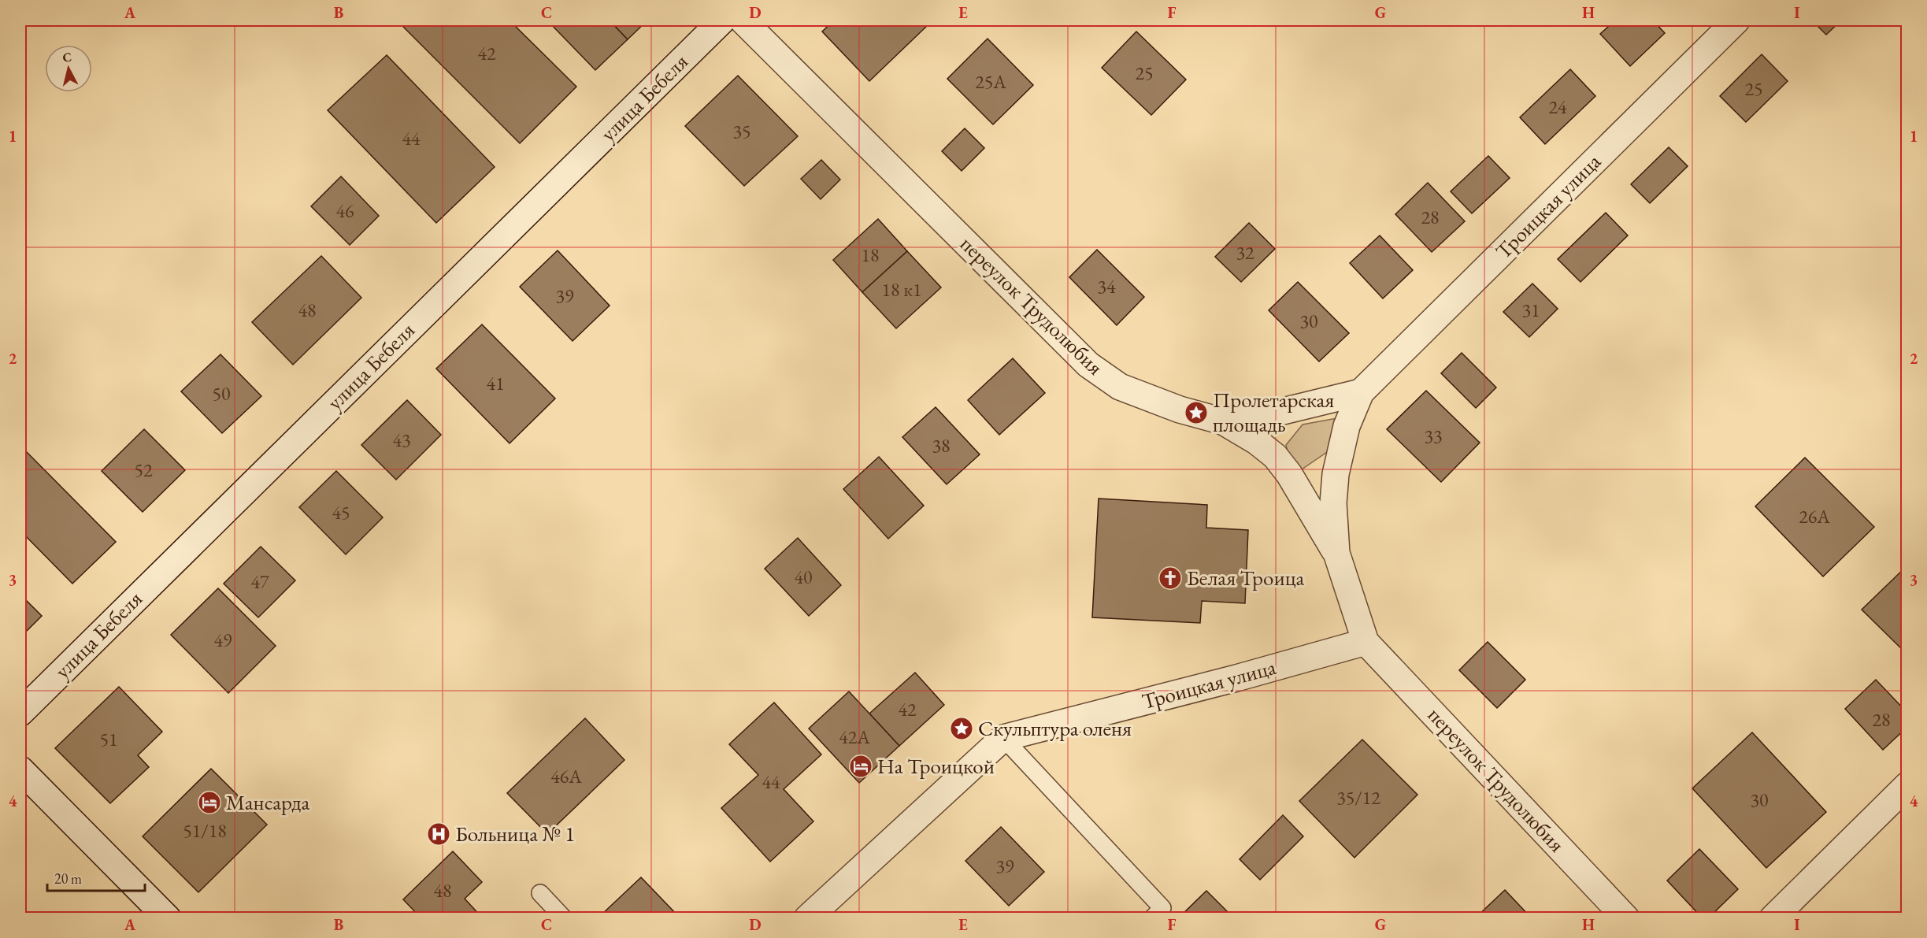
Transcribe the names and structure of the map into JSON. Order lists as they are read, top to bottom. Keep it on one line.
{"streets":{"street":["улица Бебеля","Троицкая улица","переулок Трудолюбия"]},"crossings":[["Троицкая улица","переулок Трудолюбия"]],"places":{"place":["Пролетарская площадь","Скульптура оленя"],"church":["Белая Троица"],"hotel":["На Троицкой","Мансарда"],"hospital":["Больница № 1"]},"house_numbers":["42","25","25А","25","24","35","44","46","28","32","18","34","18 к1","39","48","31","30","41","50","33","43","38","52","45","26А","40","47","49","42","28","42А","51","46А","44","35/12","30","51/18","39","48"],"scale_bar":"20 m","north":"top","grid":{"columns":["A","B","C","D","E","F","G","H","I"],"rows":["1","2","3","4"]}}
